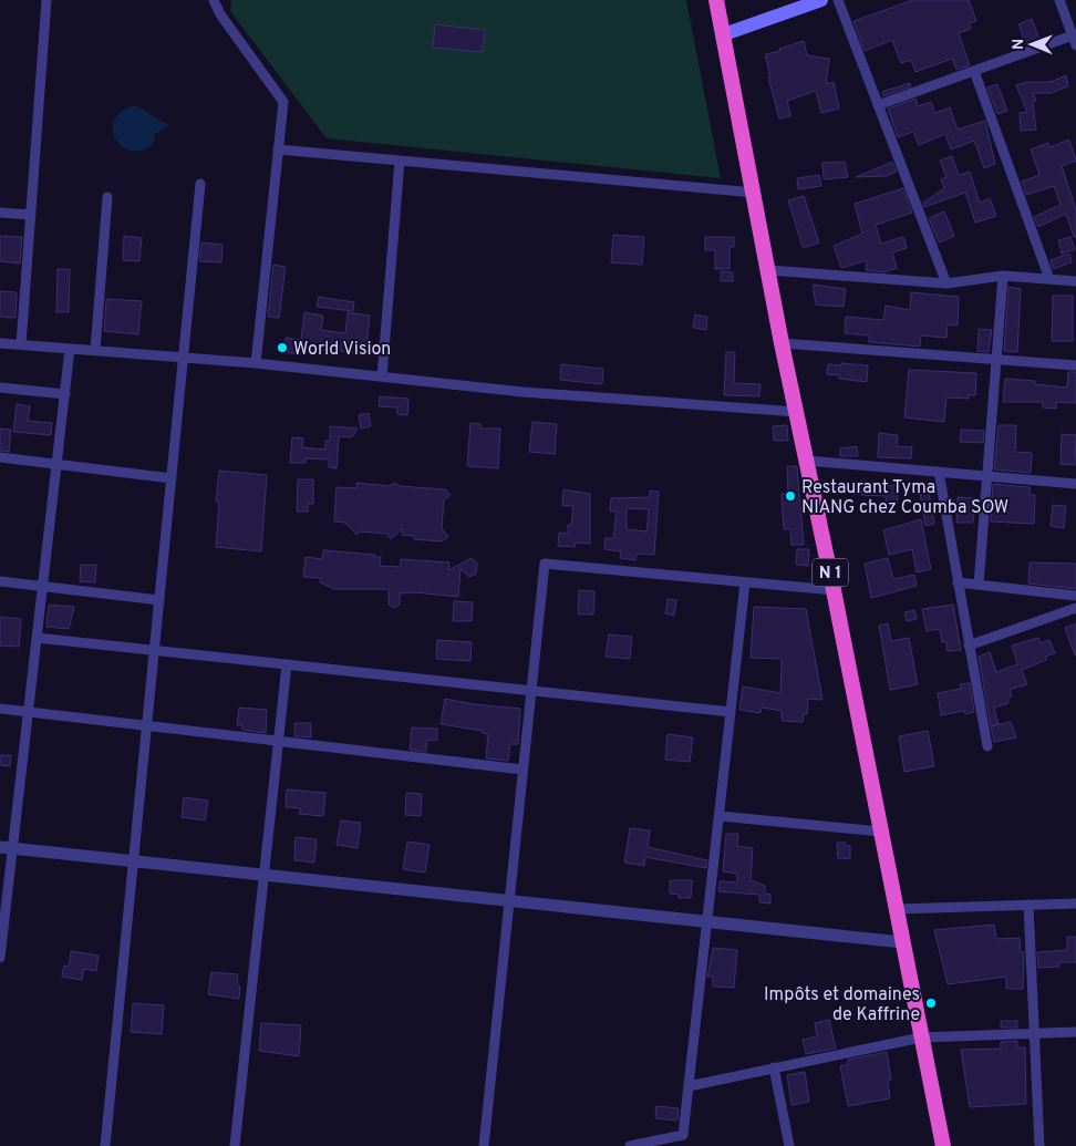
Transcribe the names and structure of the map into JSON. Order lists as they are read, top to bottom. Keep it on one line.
{"streets":{"highway":["N 1"]},"places":["World Vision","Restaurant Tyma NIANG chez Coumba SOW","Impôts et domaines de Kaffrine"],"north":"left"}
